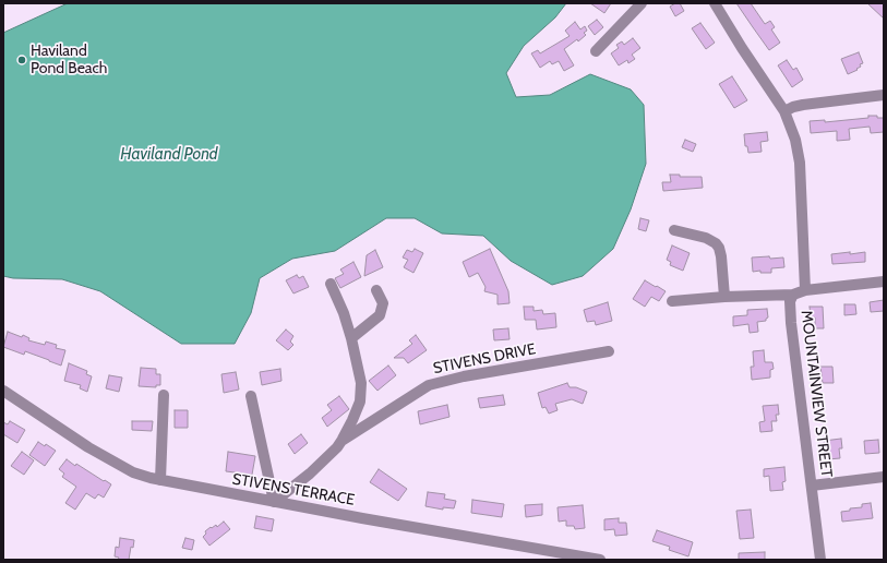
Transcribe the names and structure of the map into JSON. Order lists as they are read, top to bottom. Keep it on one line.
{"streets":{"street":["STIVENS DRIVE","MOUNTAINVIEW STREET","STIVENS TERRACE"]},"crossings":[["STIVENS DRIVE","STIVENS TERRACE"]],"water":["Haviland Pond"],"places":["Haviland Pond Beach"]}
